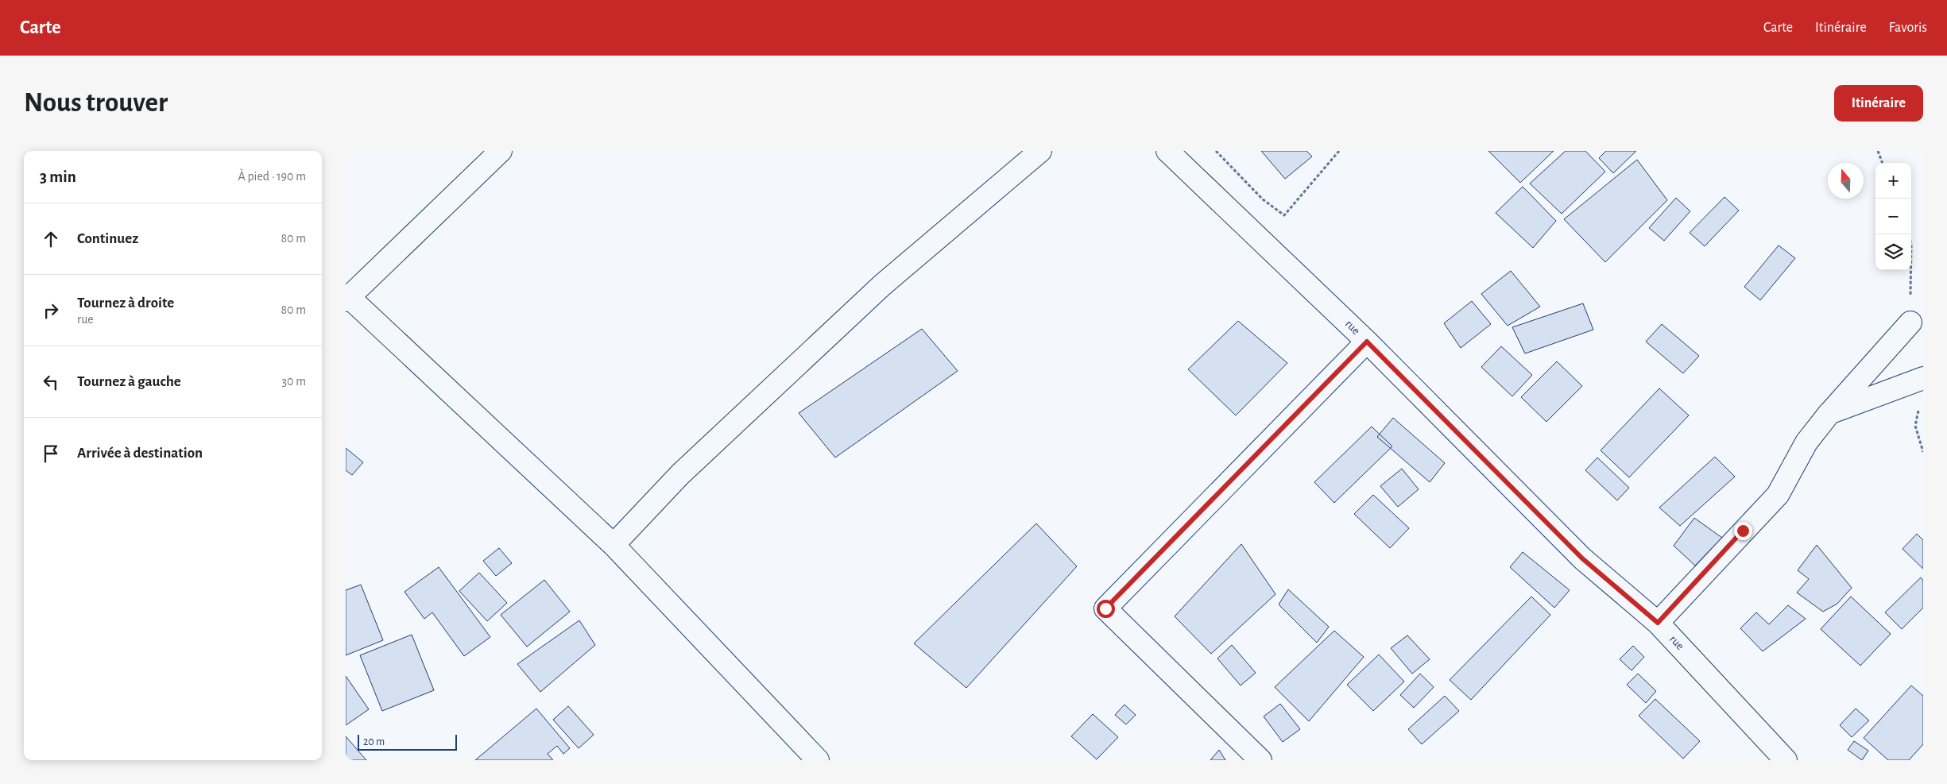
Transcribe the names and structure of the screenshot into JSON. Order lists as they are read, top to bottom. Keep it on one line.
{"streets":{"street":["rue"]},"scale_bar":"20 m","north":"top","page":{"header":"Carte","nav":["Carte","Itinéraire","Favoris"],"buttons":"Itinéraire","title":"Nous trouver","heading":["3 min","À pied · 190 m"],"map_buttons":["+","−"],"list":[["Continuez","80 m"],["Tournez à droite","rue","80 m"],["Tournez à gauche","30 m"],"Arrivée à destination"],"scale":"20 m"}}
